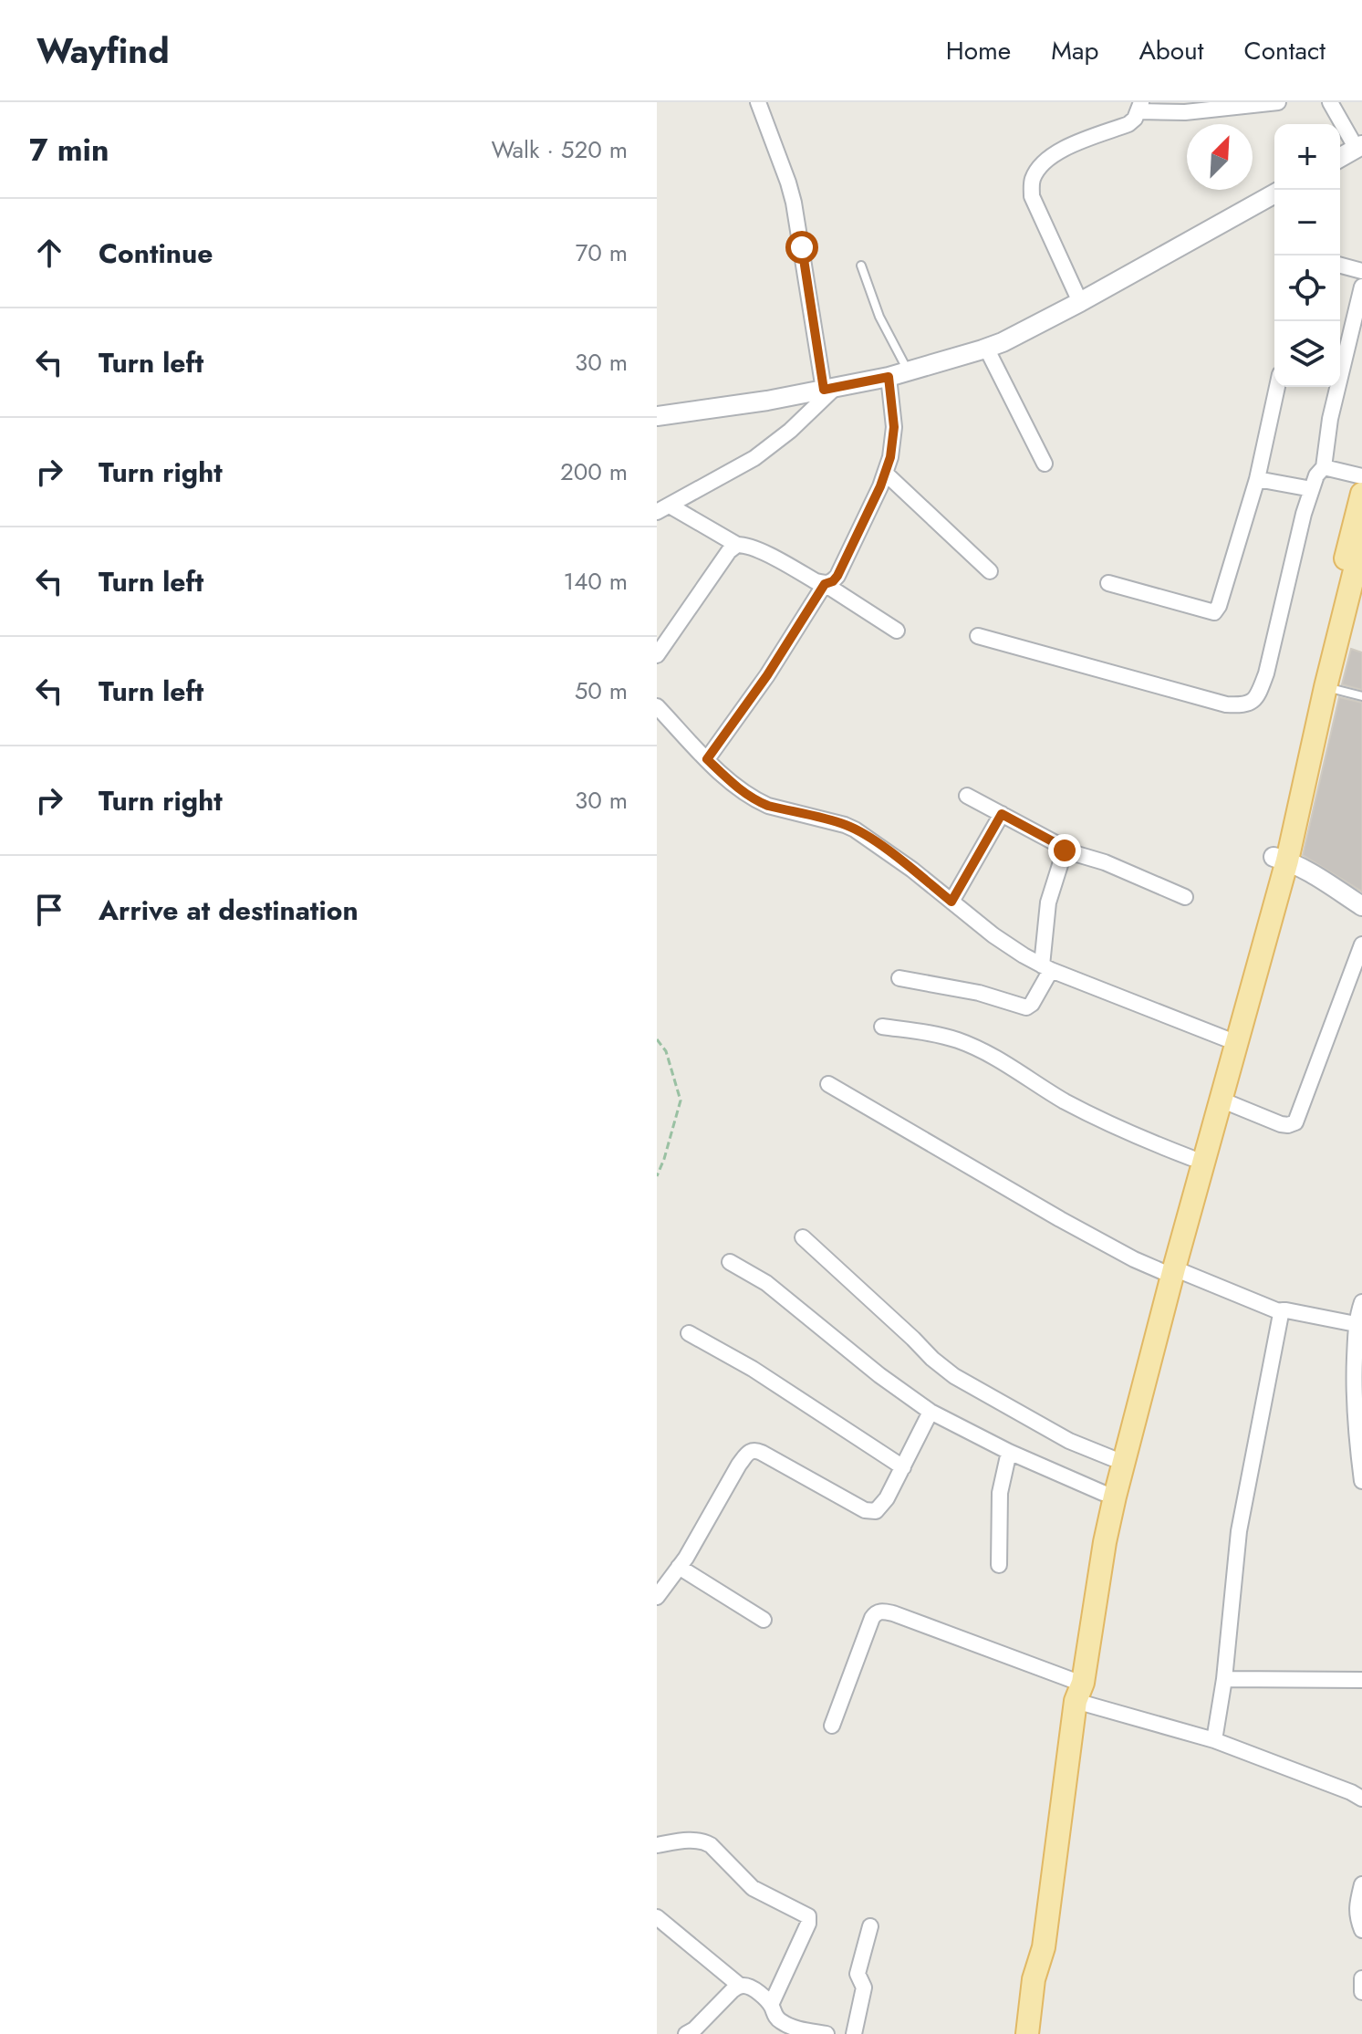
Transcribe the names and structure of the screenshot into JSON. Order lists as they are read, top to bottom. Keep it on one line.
{"north":"top right","page":{"header":"Wayfind","nav":["Home","Map","About","Contact"],"heading":["7 min","Walk · 520 m"],"map_buttons":["+","−"],"list":[["Continue","70 m"],["Turn left","30 m"],["Turn right","200 m"],["Turn left","140 m"],["Turn left","50 m"],["Turn right","30 m"],"Arrive at destination"]}}
